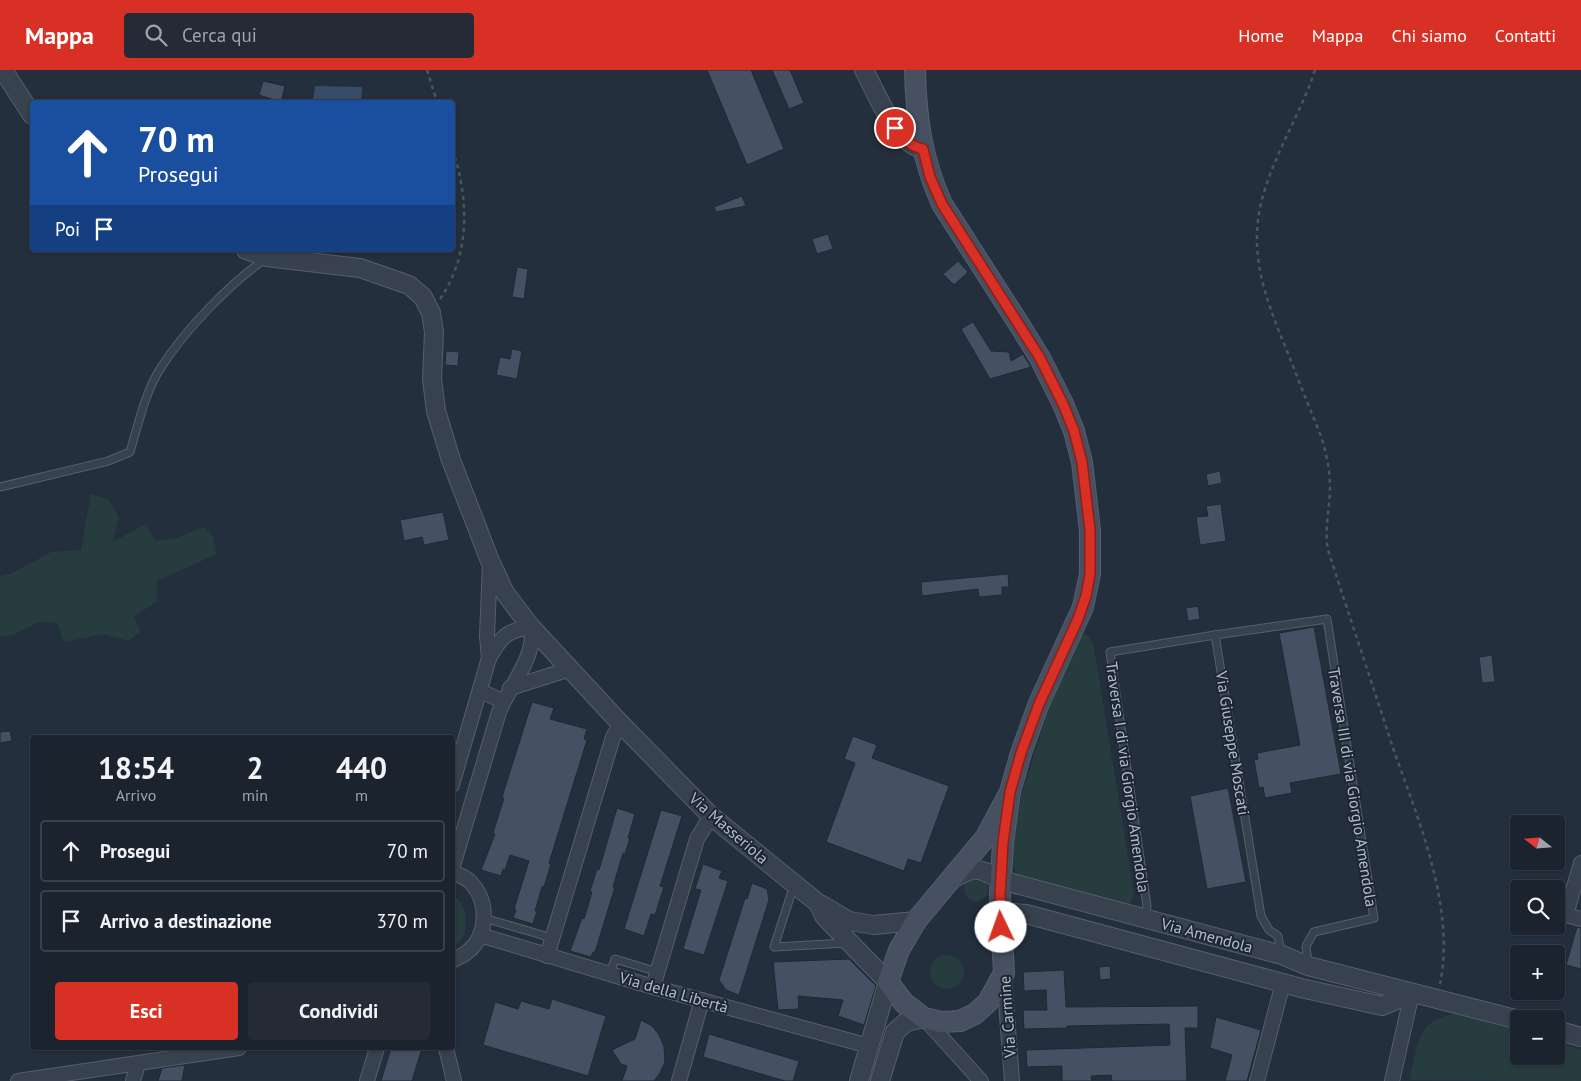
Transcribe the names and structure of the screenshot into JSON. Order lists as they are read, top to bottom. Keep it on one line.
{"streets":{"main road":["Via Masseriola","Via Carmine"],"street":["Via Amendola","Via della Libertà"],"lane":["Via Giuseppe Moscati","Traversa I di via Giorgio Amendola","Traversa III di via Giorgio Amendola"]},"crossings":[["Via Giuseppe Moscati","Traversa I di via Giorgio Amendola"],["Via Giuseppe Moscati","Traversa III di via Giorgio Amendola"],["Via Giuseppe Moscati","Via Amendola"],["Traversa I di via Giorgio Amendola","Traversa III di via Giorgio Amendola"],["Traversa I di via Giorgio Amendola","Via Amendola"],["Traversa III di via Giorgio Amendola","Via Amendola"],["Via Masseriola","Via Amendola"],["Via Masseriola","Via Carmine"],["Via Amendola","Via Carmine"]],"north":"left","page":{"header":"Mappa","search":"Cerca qui","nav":["Home","Mappa","Chi siamo","Contatti"],"turn":["70 m","Prosegui"],"then":"Poi","eta":["18:54","Arrivo","2","min","440","m"],"map_buttons":["+","−"],"list":[{"name":"Prosegui","value":"70 m"},{"name":"Arrivo a destinazione","value":"370 m"}],"buttons":["Esci","Condividi"]}}
